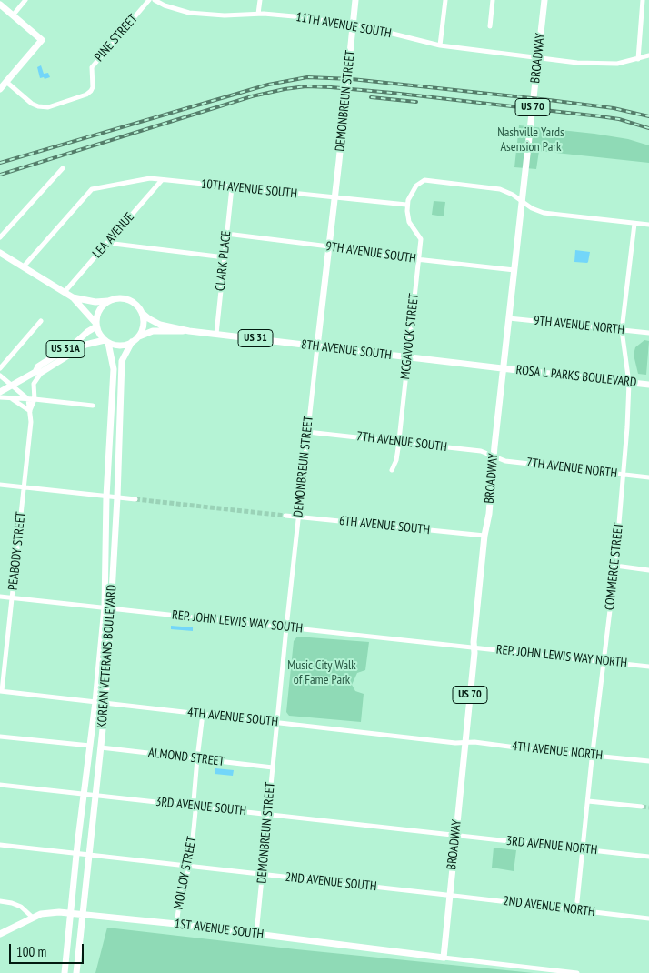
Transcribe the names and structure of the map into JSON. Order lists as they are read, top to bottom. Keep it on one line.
{"streets":{"main road":["BROADWAY","DEMONBREUN STREET","US 70","US 31","US 31A","8TH AVENUE SOUTH","ROSA L PARKS BOULEVARD","KOREAN VETERANS BOULEVARD","1ST AVENUE SOUTH"],"street":["11TH AVENUE SOUTH","PINE STREET","10TH AVENUE SOUTH","LEA AVENUE","9TH AVENUE SOUTH","CLARK PLACE","9TH AVENUE NORTH","MCGAVOCK STREET","7TH AVENUE SOUTH","7TH AVENUE NORTH","6TH AVENUE SOUTH","PEABODY STREET","COMMERCE STREET","REP. JOHN LEWIS WAY SOUTH","REP. JOHN LEWIS WAY NORTH","4TH AVENUE SOUTH","4TH AVENUE NORTH","ALMOND STREET","3RD AVENUE SOUTH","3RD AVENUE NORTH","MOLLOY STREET","2ND AVENUE SOUTH","2ND AVENUE NORTH"]},"crossings":[["BROADWAY","9TH AVENUE SOUTH"],["BROADWAY","9TH AVENUE NORTH"],["BROADWAY","8TH AVENUE SOUTH"],["BROADWAY","ROSA L PARKS BOULEVARD"],["BROADWAY","7TH AVENUE SOUTH"],["BROADWAY","7TH AVENUE NORTH"],["BROADWAY","6TH AVENUE SOUTH"],["BROADWAY","REP. JOHN LEWIS WAY SOUTH"],["BROADWAY","REP. JOHN LEWIS WAY NORTH"],["BROADWAY","4TH AVENUE SOUTH"],["BROADWAY","4TH AVENUE NORTH"],["BROADWAY","3RD AVENUE SOUTH"],["BROADWAY","3RD AVENUE NORTH"],["BROADWAY","2ND AVENUE SOUTH"],["BROADWAY","2ND AVENUE NORTH"],["BROADWAY","1ST AVENUE SOUTH"],["DEMONBREUN STREET","10TH AVENUE SOUTH"],["DEMONBREUN STREET","9TH AVENUE SOUTH"],["DEMONBREUN STREET","8TH AVENUE SOUTH"],["DEMONBREUN STREET","7TH AVENUE SOUTH"],["DEMONBREUN STREET","6TH AVENUE SOUTH"],["DEMONBREUN STREET","REP. JOHN LEWIS WAY SOUTH"],["DEMONBREUN STREET","4TH AVENUE SOUTH"],["DEMONBREUN STREET","ALMOND STREET"],["DEMONBREUN STREET","3RD AVENUE SOUTH"],["DEMONBREUN STREET","2ND AVENUE SOUTH"],["DEMONBREUN STREET","1ST AVENUE SOUTH"],["10TH AVENUE SOUTH","LEA AVENUE"],["10TH AVENUE SOUTH","CLARK PLACE"],["10TH AVENUE SOUTH","MCGAVOCK STREET"],["10TH AVENUE SOUTH","US 31"],["LEA AVENUE","US 31"],["9TH AVENUE SOUTH","CLARK PLACE"],["9TH AVENUE SOUTH","MCGAVOCK STREET"],["CLARK PLACE","8TH AVENUE SOUTH"],["9TH AVENUE NORTH","COMMERCE STREET"],["MCGAVOCK STREET","8TH AVENUE SOUTH"],["MCGAVOCK STREET","7TH AVENUE SOUTH"],["US 31","US 31A"],["US 31","8TH AVENUE SOUTH"],["US 31","KOREAN VETERANS BOULEVARD"],["US 31A","8TH AVENUE SOUTH"],["US 31A","PEABODY STREET"],["US 31A","KOREAN VETERANS BOULEVARD"],["8TH AVENUE SOUTH","ROSA L PARKS BOULEVARD"],["8TH AVENUE SOUTH","KOREAN VETERANS BOULEVARD"],["ROSA L PARKS BOULEVARD","COMMERCE STREET"],["7TH AVENUE SOUTH","7TH AVENUE NORTH"],["7TH AVENUE NORTH","COMMERCE STREET"],["PEABODY STREET","REP. JOHN LEWIS WAY SOUTH"],["PEABODY STREET","4TH AVENUE SOUTH"],["COMMERCE STREET","REP. JOHN LEWIS WAY NORTH"],["COMMERCE STREET","4TH AVENUE NORTH"],["COMMERCE STREET","3RD AVENUE NORTH"],["COMMERCE STREET","2ND AVENUE NORTH"],["REP. JOHN LEWIS WAY SOUTH","KOREAN VETERANS BOULEVARD"],["REP. JOHN LEWIS WAY SOUTH","REP. JOHN LEWIS WAY NORTH"],["KOREAN VETERANS BOULEVARD","4TH AVENUE SOUTH"],["KOREAN VETERANS BOULEVARD","ALMOND STREET"],["KOREAN VETERANS BOULEVARD","3RD AVENUE SOUTH"],["KOREAN VETERANS BOULEVARD","2ND AVENUE SOUTH"],["KOREAN VETERANS BOULEVARD","1ST AVENUE SOUTH"],["4TH AVENUE SOUTH","4TH AVENUE NORTH"],["4TH AVENUE SOUTH","MOLLOY STREET"],["ALMOND STREET","MOLLOY STREET"],["3RD AVENUE SOUTH","3RD AVENUE NORTH"],["3RD AVENUE SOUTH","MOLLOY STREET"],["MOLLOY STREET","2ND AVENUE SOUTH"],["MOLLOY STREET","1ST AVENUE SOUTH"],["2ND AVENUE SOUTH","2ND AVENUE NORTH"]],"parks":["Nashville Yards Asension Park","Music City Walk of Fame Park"],"scale_bar":"100 m"}
